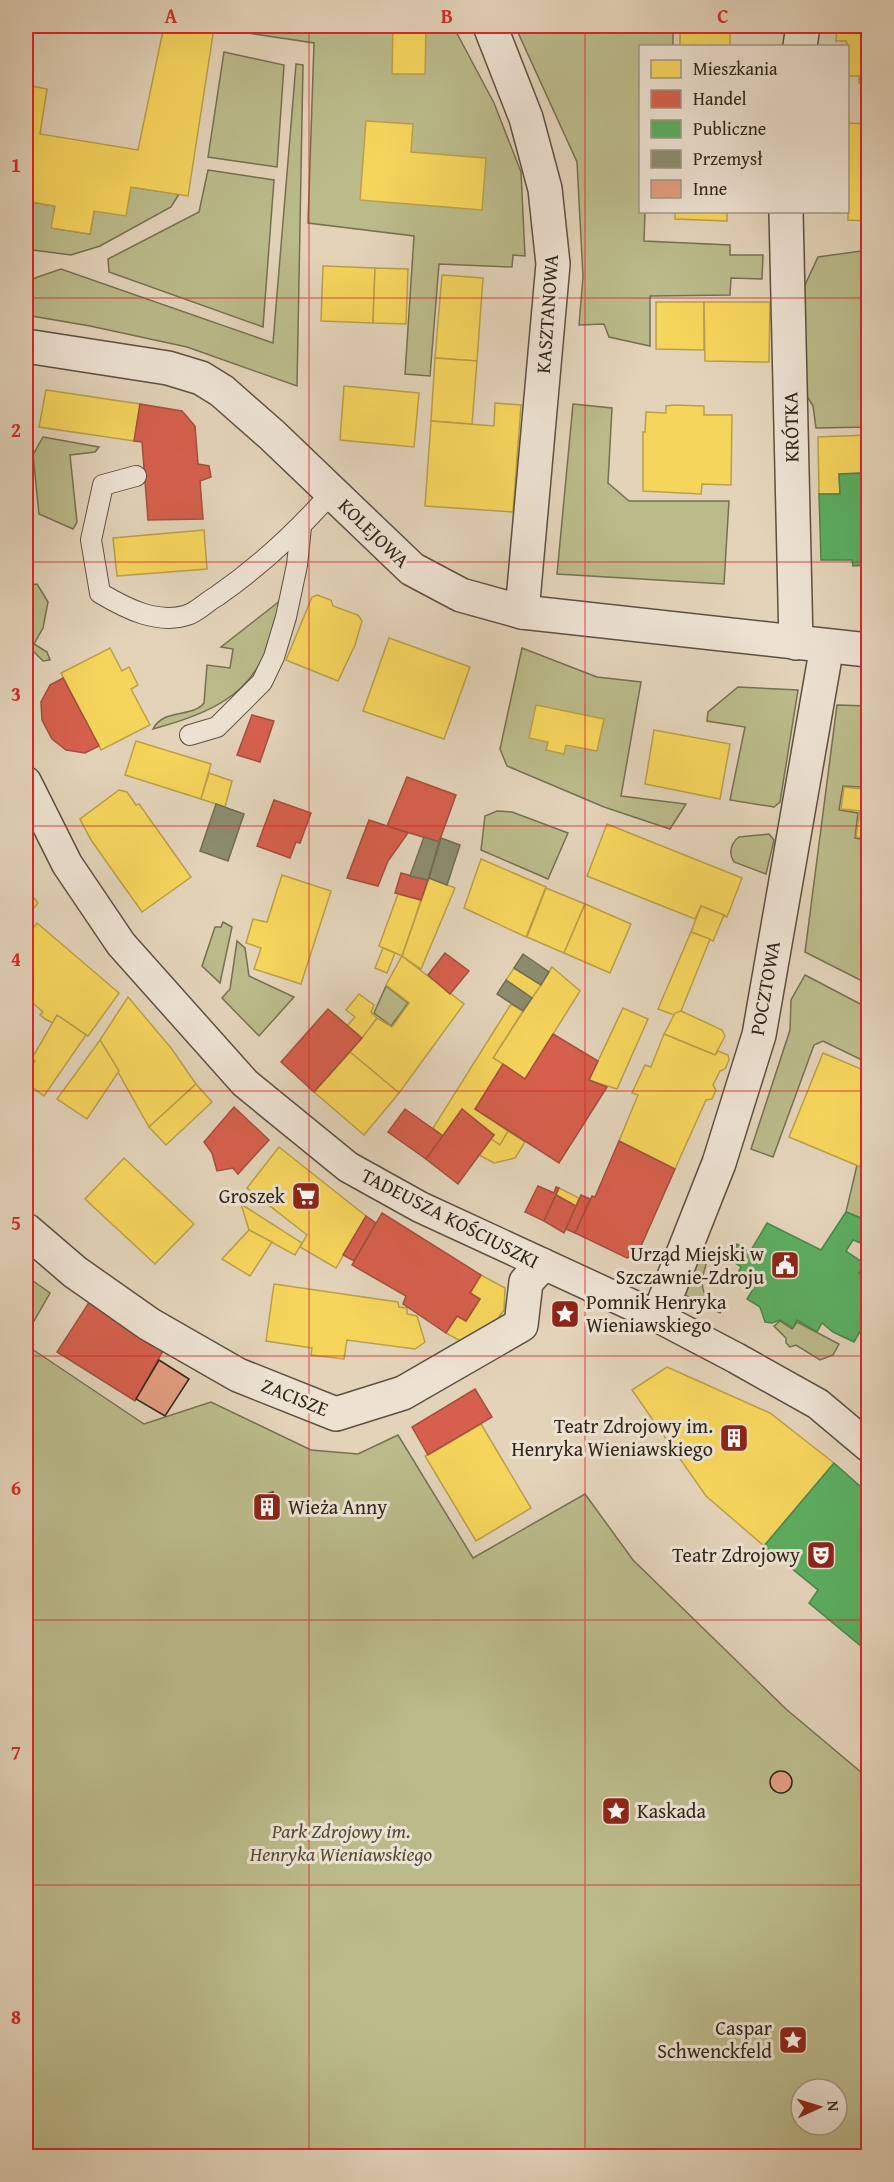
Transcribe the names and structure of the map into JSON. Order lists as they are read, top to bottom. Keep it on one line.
{"streets":{"street":["KASZTANOWA","KRÓTKA","KOLEJOWA","POCZTOWA","TADEUSZA KOŚCIUSZKI","ZACISZE"]},"crossings":[["KASZTANOWA","KOLEJOWA"],["KRÓTKA","KOLEJOWA"],["KRÓTKA","POCZTOWA"],["KOLEJOWA","POCZTOWA"],["POCZTOWA","TADEUSZA KOŚCIUSZKI"],["TADEUSZA KOŚCIUSZKI","ZACISZE"]],"parks":["Park Zdrojowy im. Henryka Wieniawskiego"],"places":{"supermarket":["Groszek"],"public building":["Urząd Miejski w Szczawnie-Zdroju"],"place":["Pomnik Henryka Wieniawskiego","Kaskada","Caspar Schwenckfeld"],"building":["Teatr Zdrojowy im. Henryka Wieniawskiego","Wieża Anny"],"theatre":["Teatr Zdrojowy"]},"legend":["Mieszkania","Handel","Publiczne","Przemysł","Inne"],"north":"right","grid":{"columns":["A","B","C"],"rows":["1","2","3","4","5","6","7","8"]}}
